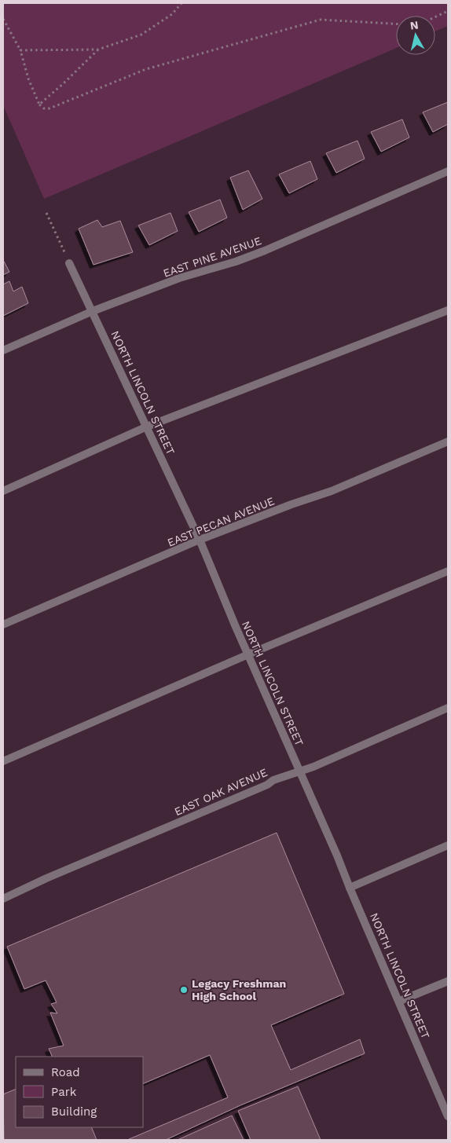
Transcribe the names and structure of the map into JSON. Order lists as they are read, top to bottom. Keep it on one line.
{"streets":{"street":["EAST PINE AVENUE","NORTH LINCOLN STREET","EAST PECAN AVENUE","EAST OAK AVENUE"]},"crossings":[["EAST PINE AVENUE","NORTH LINCOLN STREET"],["NORTH LINCOLN STREET","EAST PECAN AVENUE"],["NORTH LINCOLN STREET","EAST OAK AVENUE"]],"places":["Legacy Freshman High School"],"legend":["Road","Park","Building"],"north":"top"}
